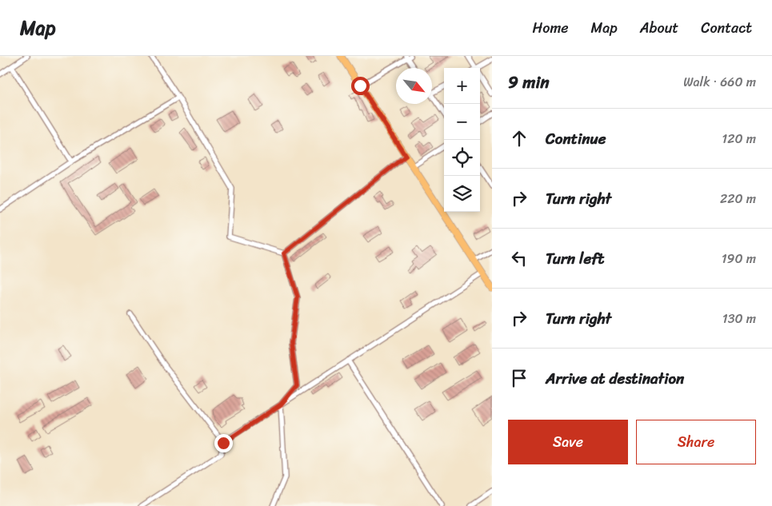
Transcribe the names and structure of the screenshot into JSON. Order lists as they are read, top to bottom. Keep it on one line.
{"north":"bottom right","page":{"header":"Map","nav":["Home","Map","About","Contact"],"heading":["9 min","Walk · 660 m"],"map_buttons":["+","−"],"list":[["Continue","120 m"],["Turn right","220 m"],["Turn left","190 m"],["Turn right","130 m"],"Arrive at destination"],"buttons":["Save","Share"]}}
